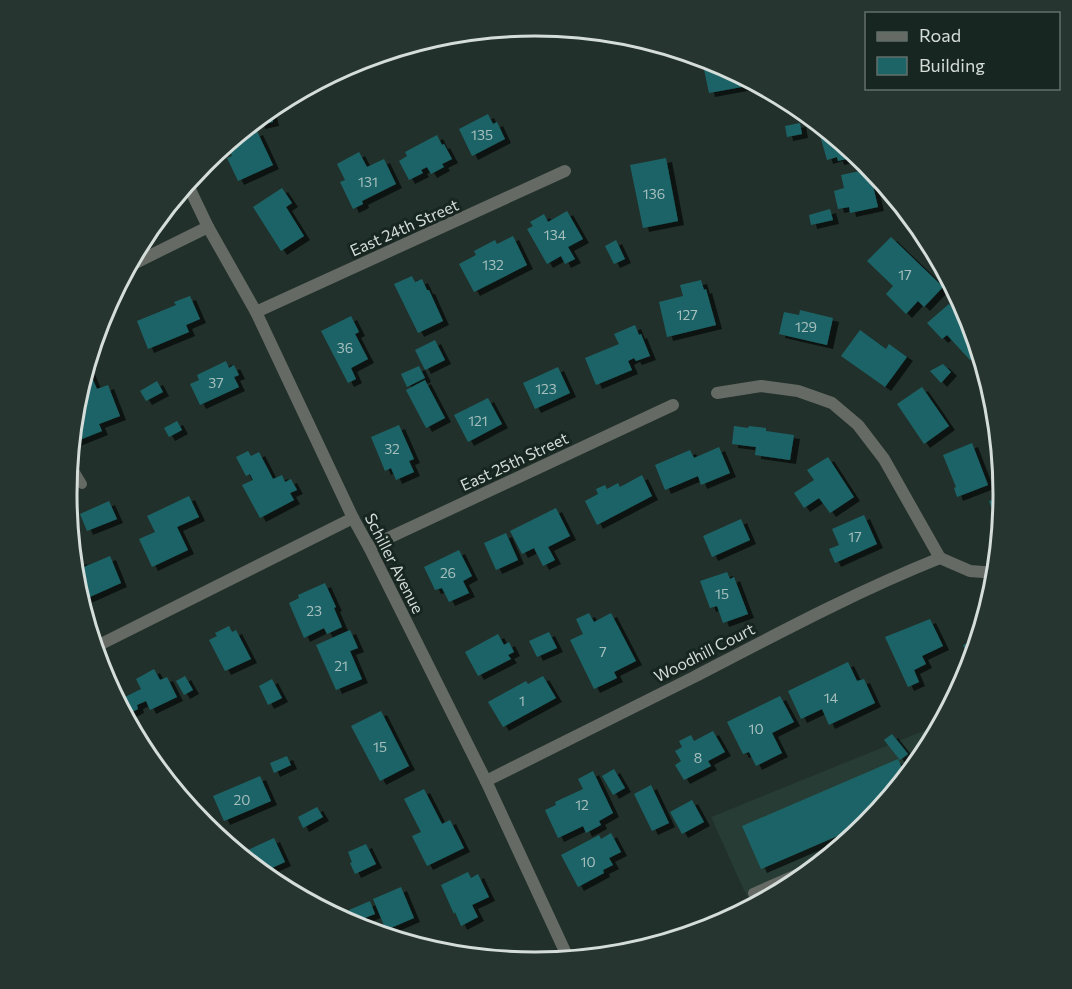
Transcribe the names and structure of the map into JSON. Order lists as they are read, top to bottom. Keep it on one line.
{"streets":{"street":["East 24th Street","East 25th Street","Schiller Avenue","Woodhill Court"]},"crossings":[["East 24th Street","Schiller Avenue"],["East 25th Street","Schiller Avenue"],["Schiller Avenue","Woodhill Court"]],"house_numbers":["135","131","136","134","132","17","127","129","36","37","123","121","32","17","26","15","23","7","21","14","1","10","15","8","20","12","10"],"legend":["Road","Building"]}
